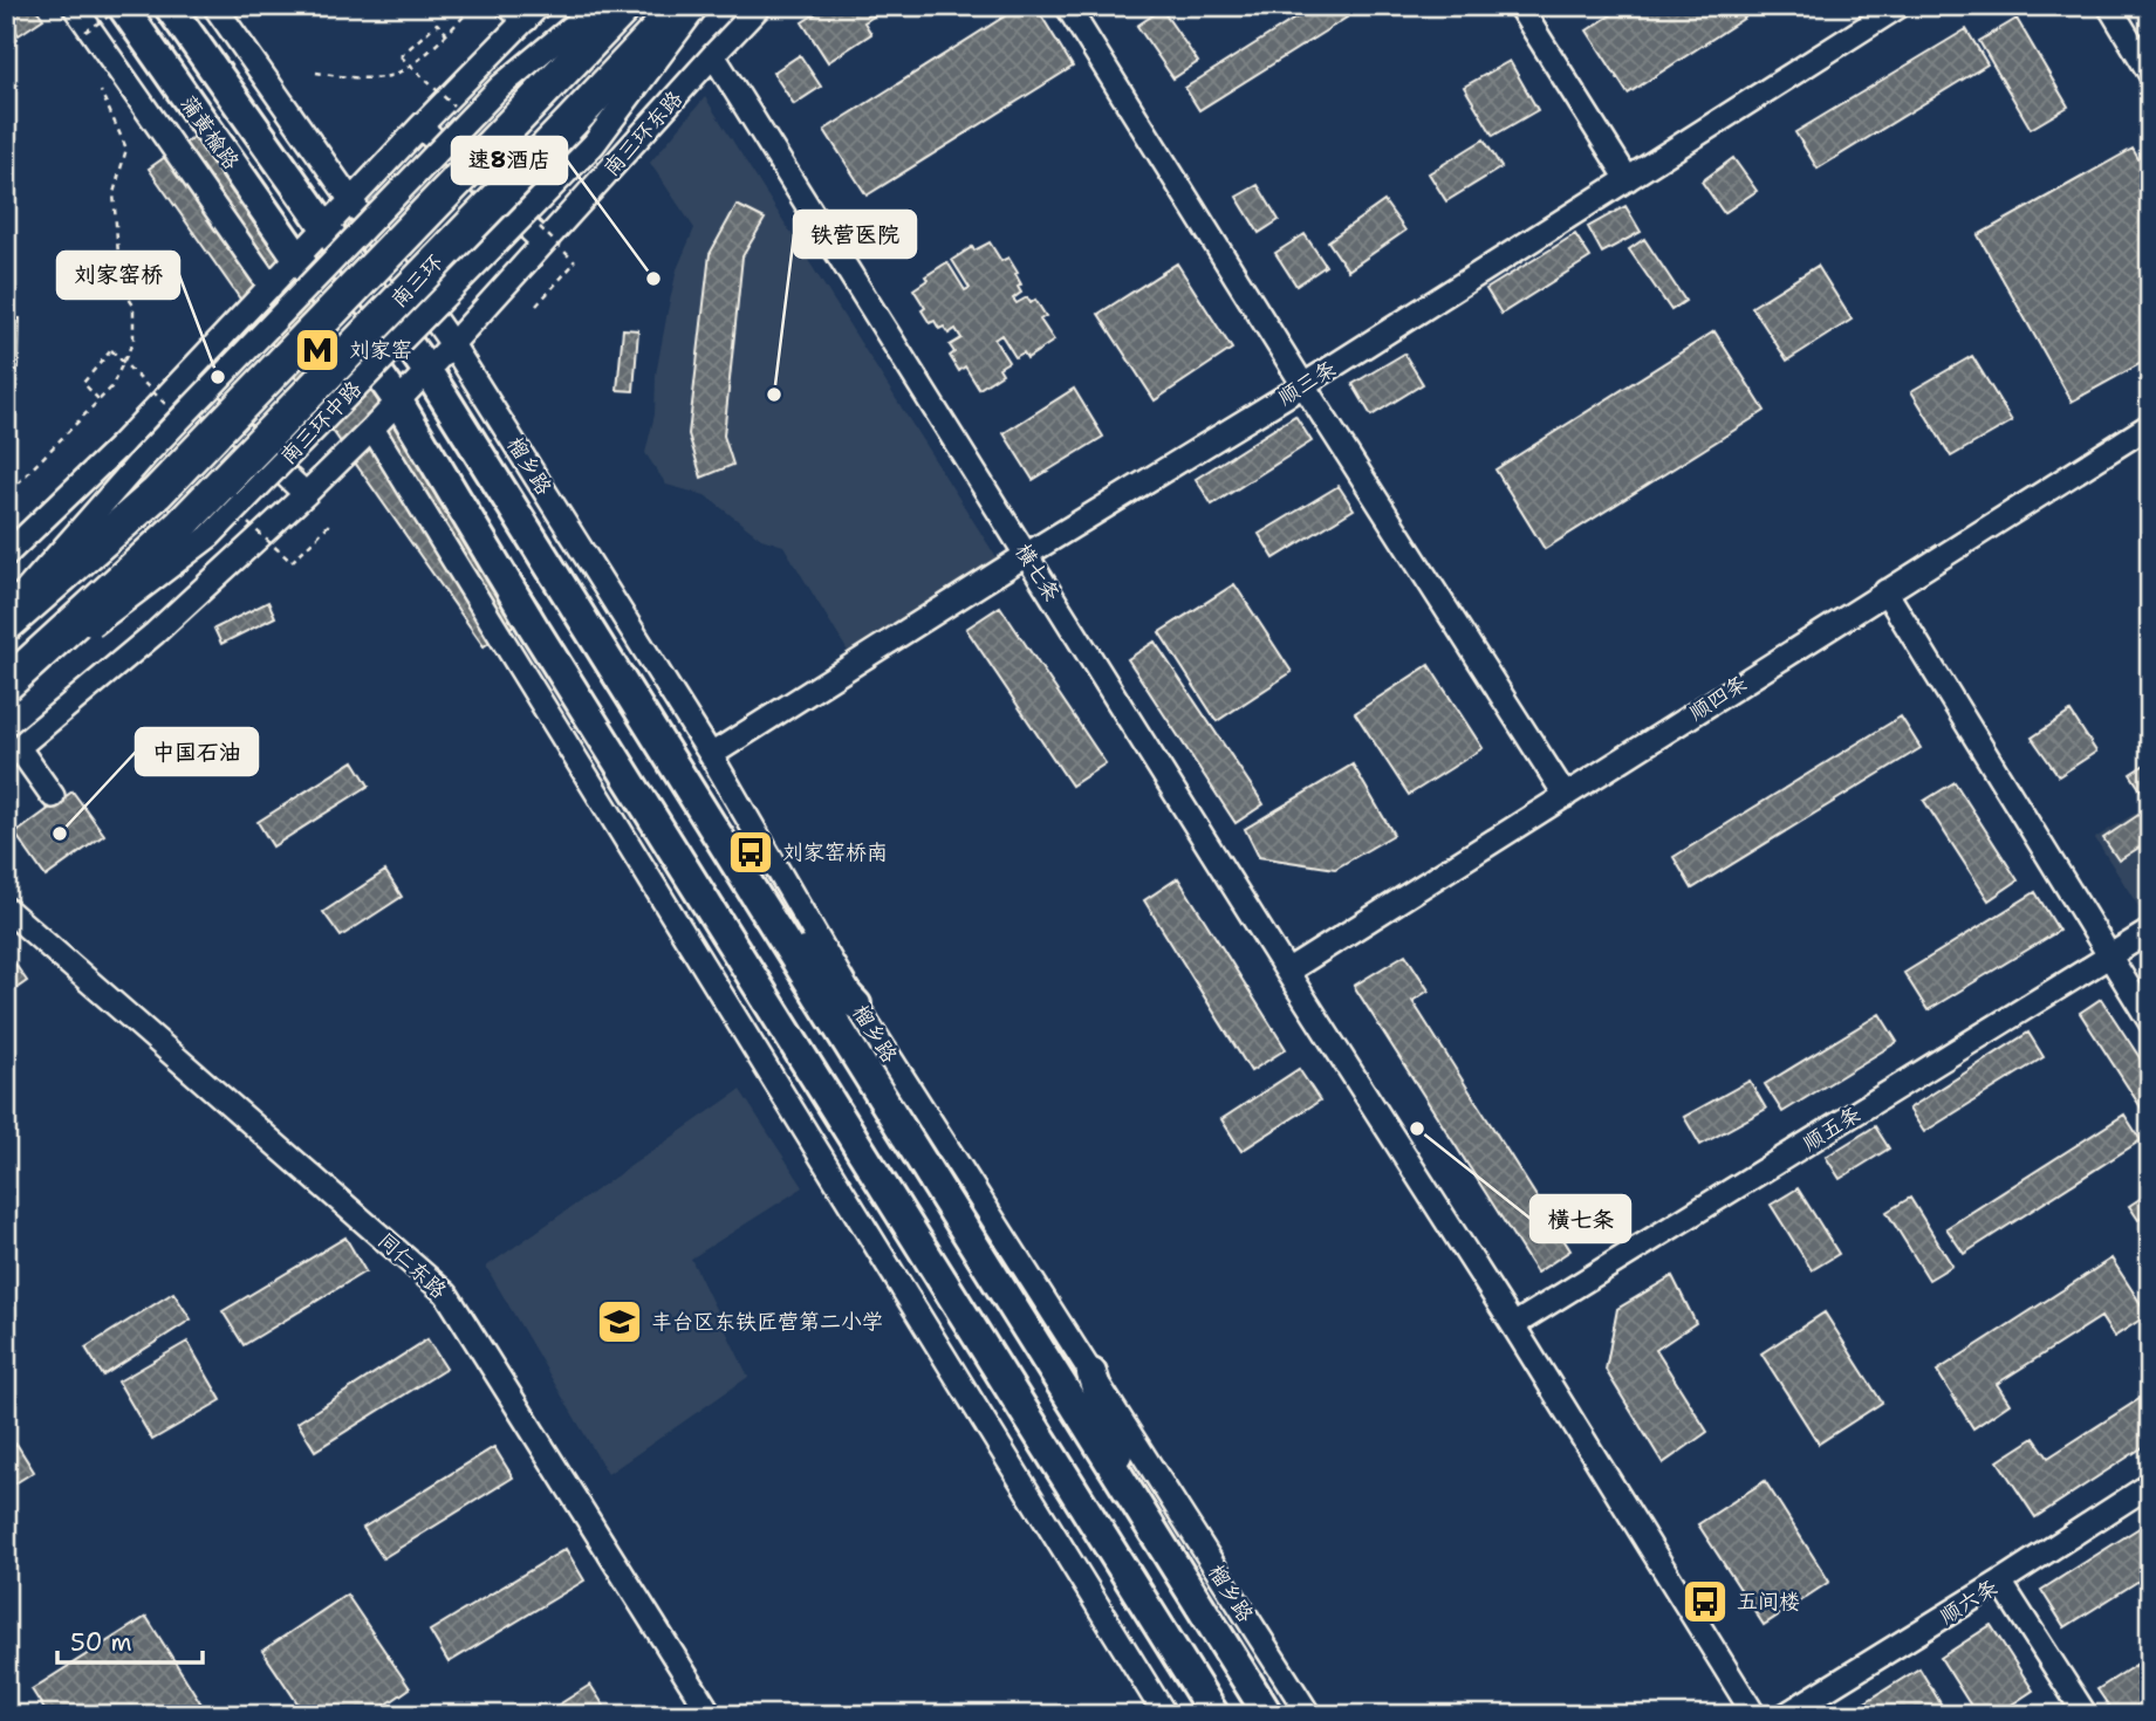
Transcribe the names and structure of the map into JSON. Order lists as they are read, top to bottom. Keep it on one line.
{"streets":{"highway":["南三环"],"main road":["蒲黄榆路","榴乡路"],"street":["南三环东路","顺三条","南三环中路","横七条","顺四条","顺五条","同仁东路","顺六条"]},"crossings":[["蒲黄榆路","南三环东路"],["蒲黄榆路","南三环中路"],["蒲黄榆路","榴乡路"],["南三环东路","南三环中路"],["南三环东路","榴乡路"],["南三环东路","横七条"],["南三环","南三环中路"],["顺三条","榴乡路"],["顺三条","横七条"],["南三环中路","榴乡路"],["横七条","顺四条"],["横七条","顺五条"]],"places":{"other":["速8酒店","刘家窑桥","铁营医院","中国石油","横七条"],"metro station":["刘家窑"],"bus stop":["刘家窑桥南","五间楼"],"school or university":["丰台区东铁匠营第二小学"]},"scale_bar":"50 m"}
